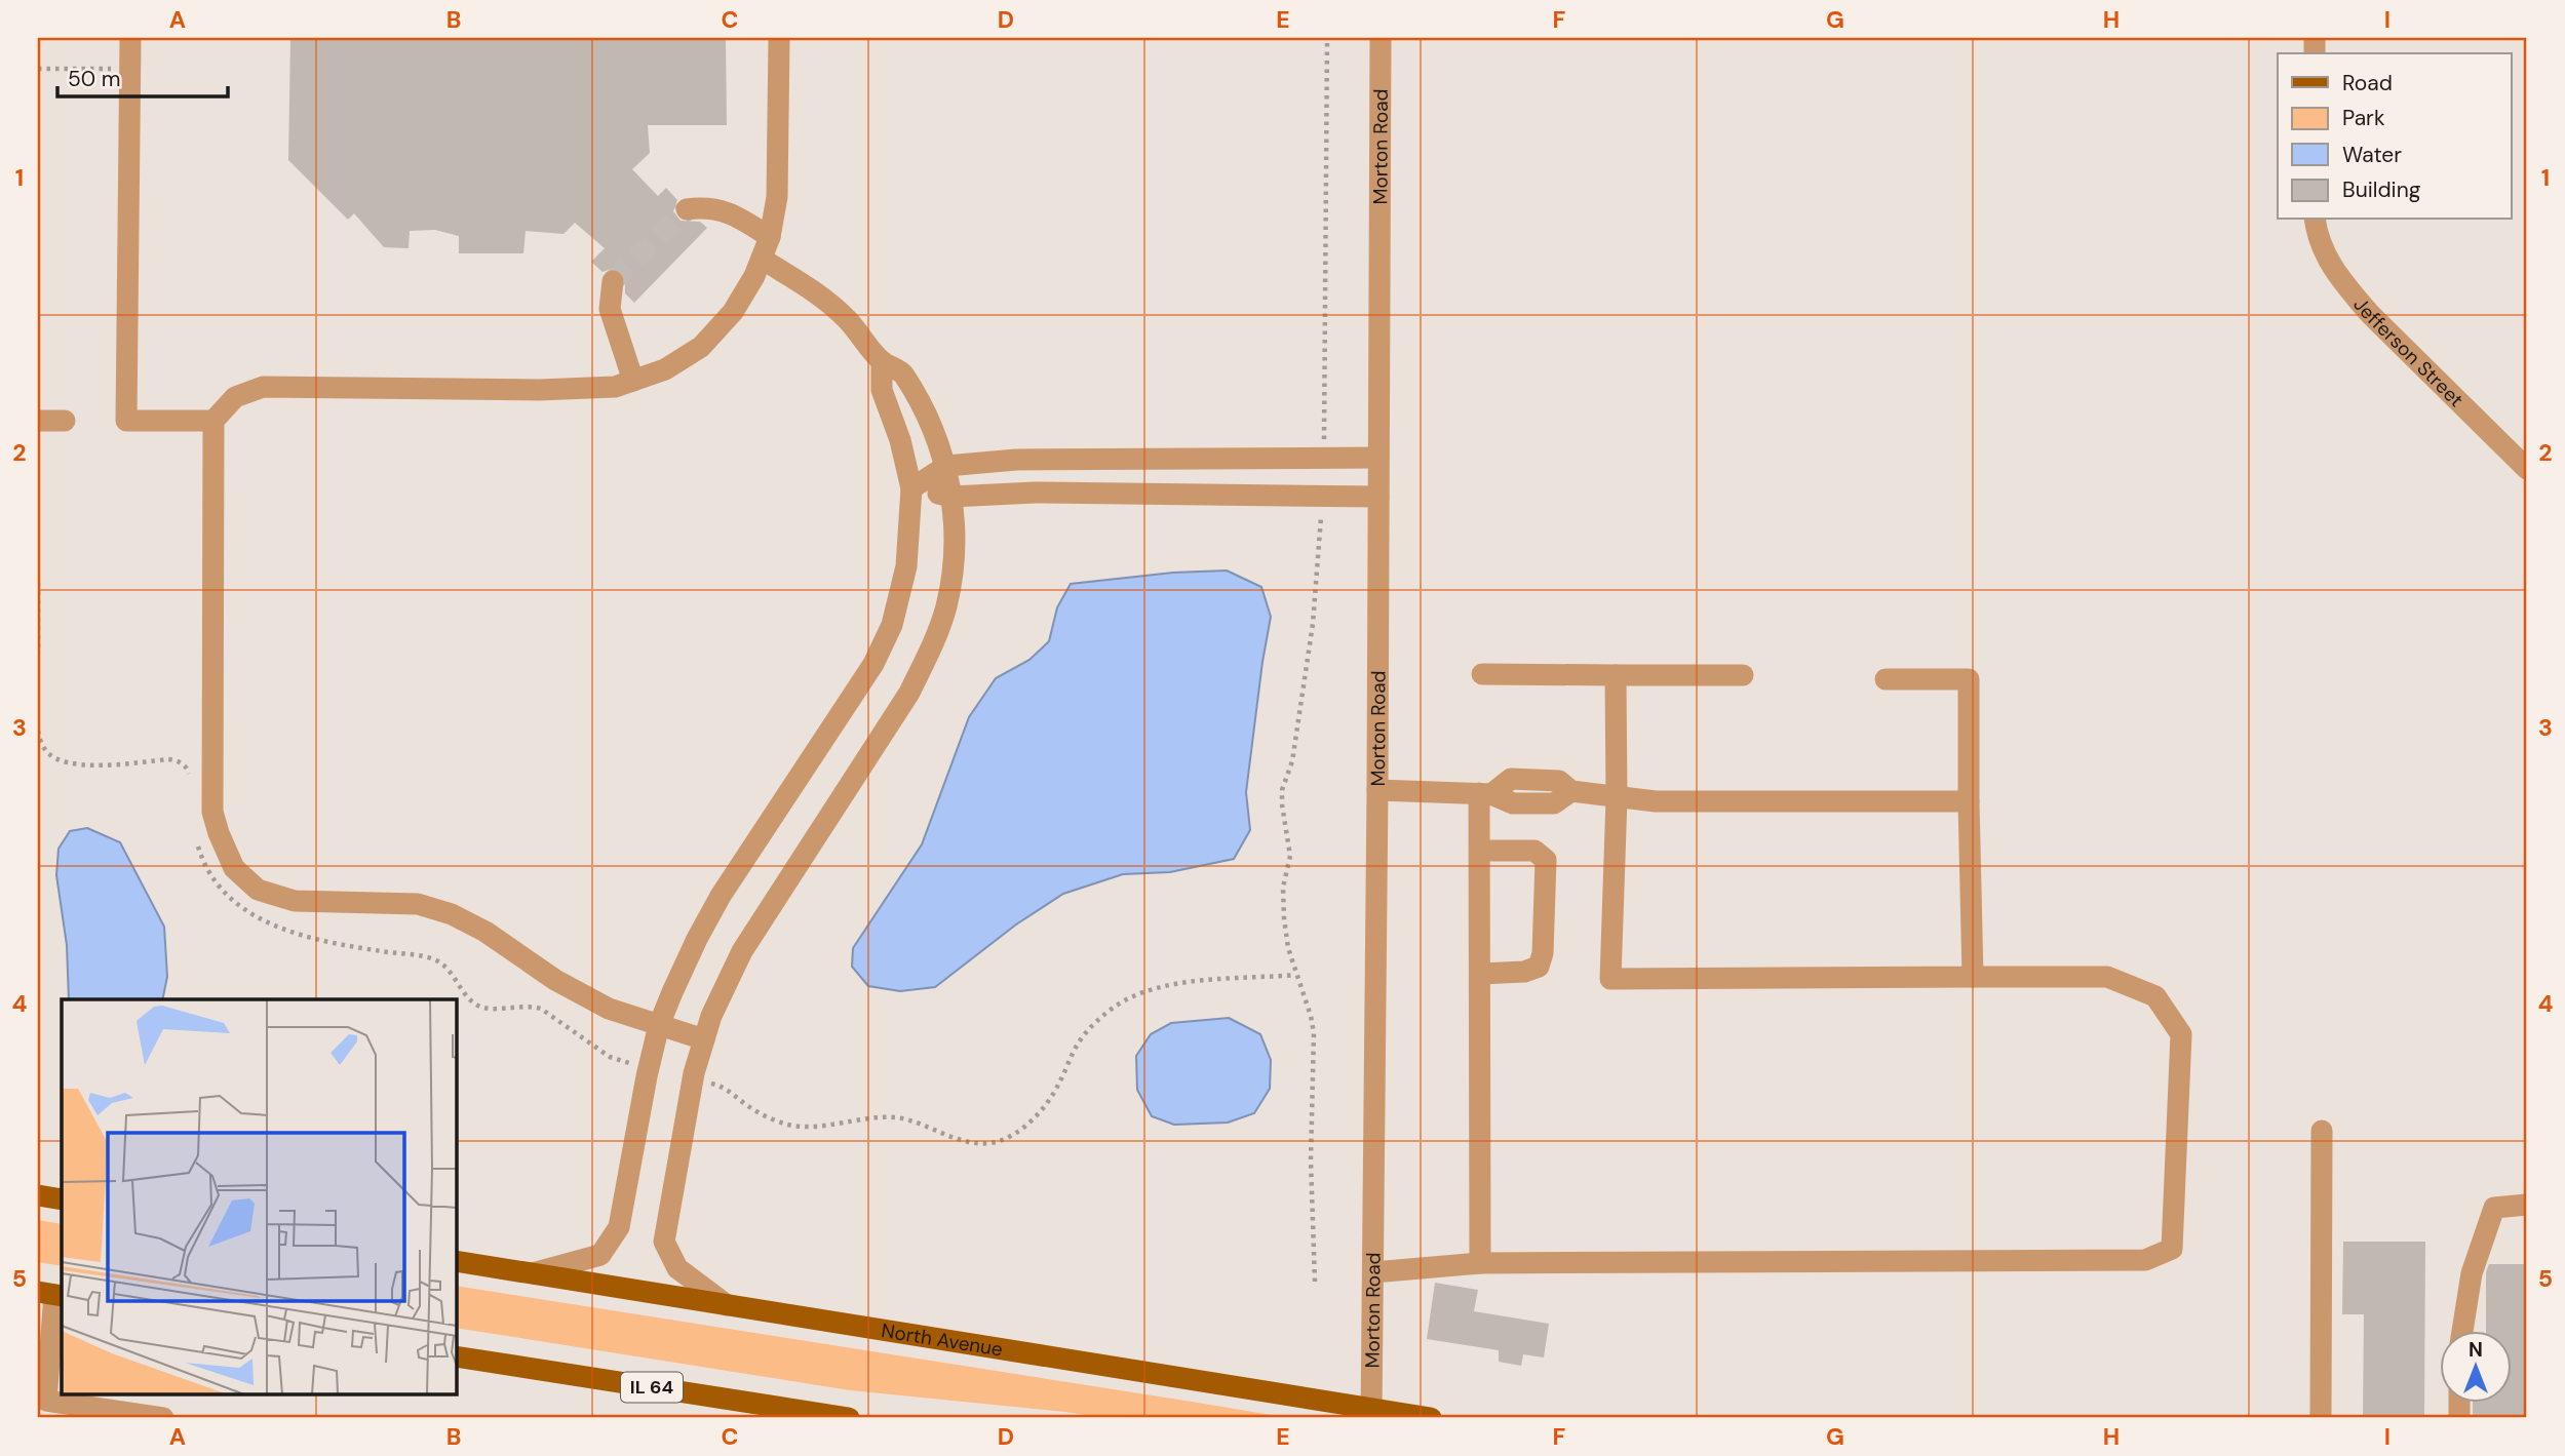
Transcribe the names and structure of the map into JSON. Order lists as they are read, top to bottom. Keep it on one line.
{"streets":{"main road":["North Avenue","IL 64"],"street":["Morton Road","Jefferson Street"]},"crossings":[["Morton Road","North Avenue"]],"legend":["Road","Park","Water","Building"],"scale_bar":"50 m","north":"top","grid":{"columns":["A","B","C","D","E","F","G","H","I"],"rows":["1","2","3","4","5"]}}
